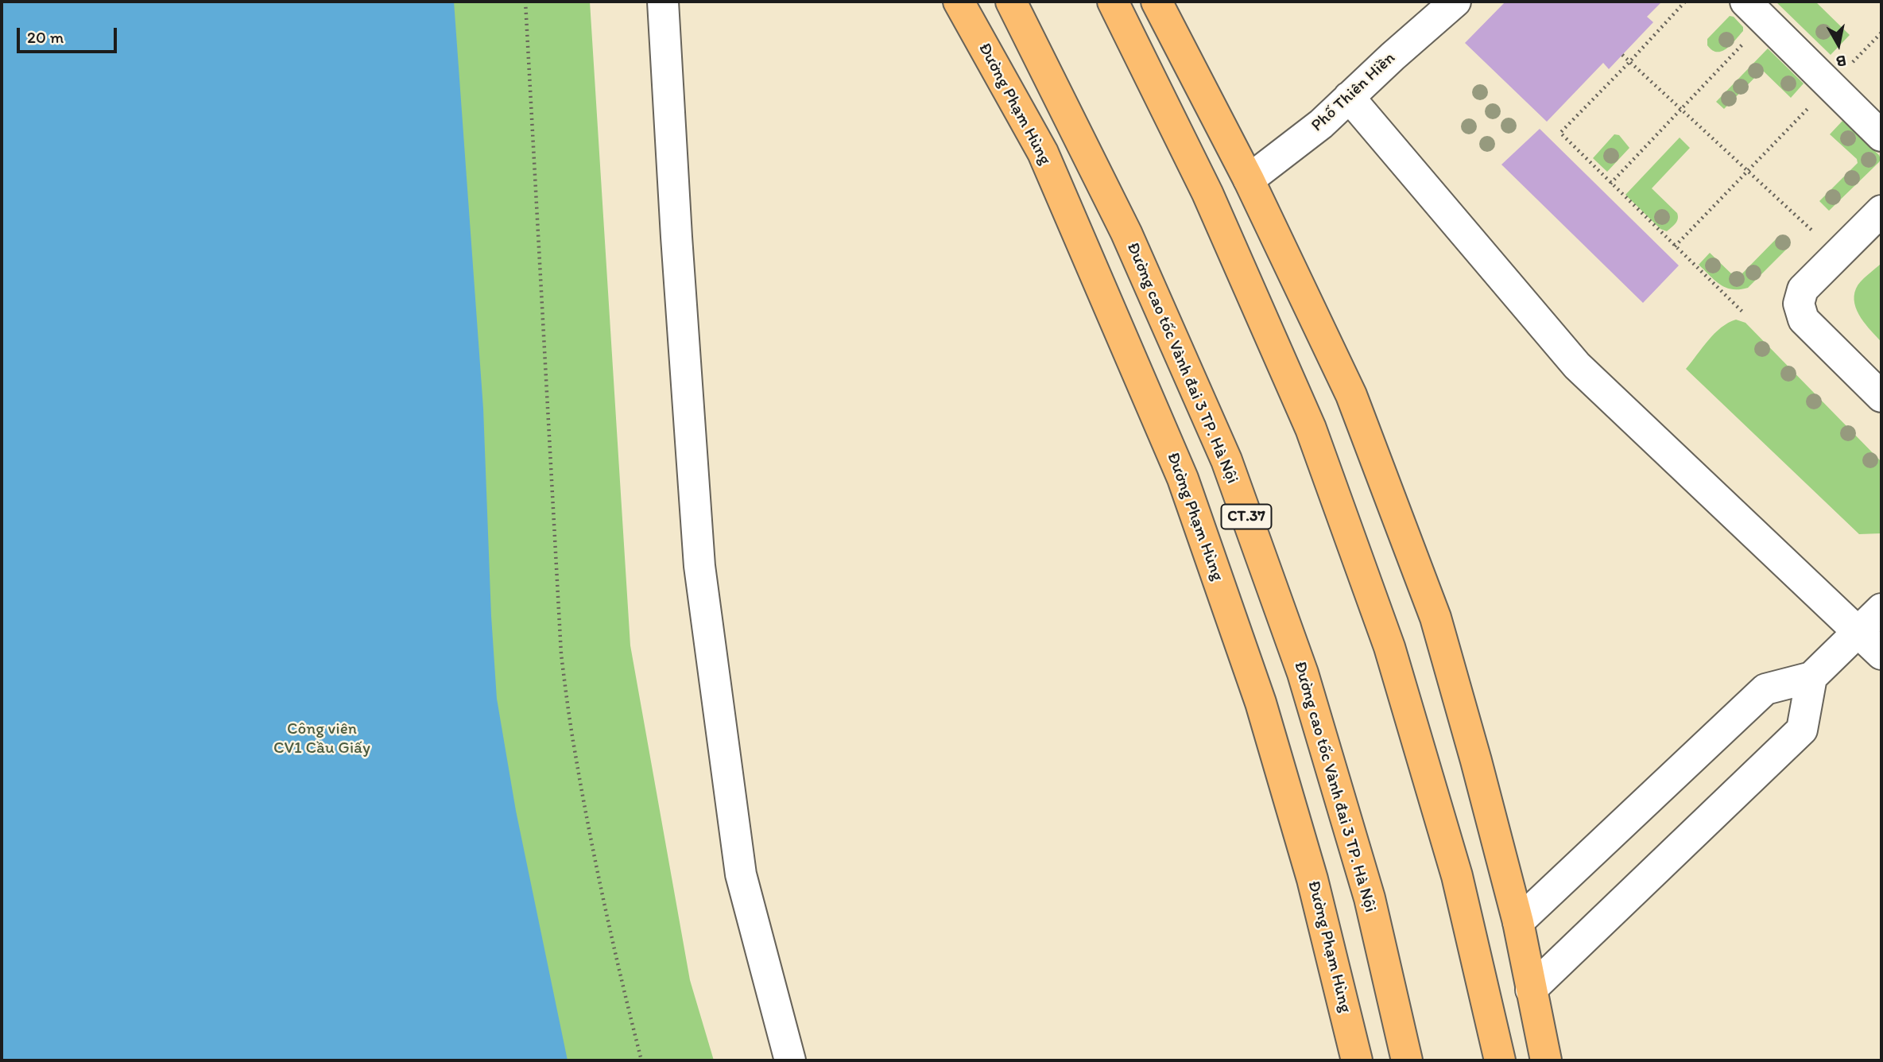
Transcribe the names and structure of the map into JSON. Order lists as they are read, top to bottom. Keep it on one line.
{"streets":{"main road":["Đường Phạm Hùng","Đường cao tốc Vành đai 3 TP. Hà Nội","CT.37"],"street":["Phố Thiên Hiền"]},"parks":["Công viên CV1 Cầu Giấy"],"scale_bar":"20 m","north":"bottom"}
